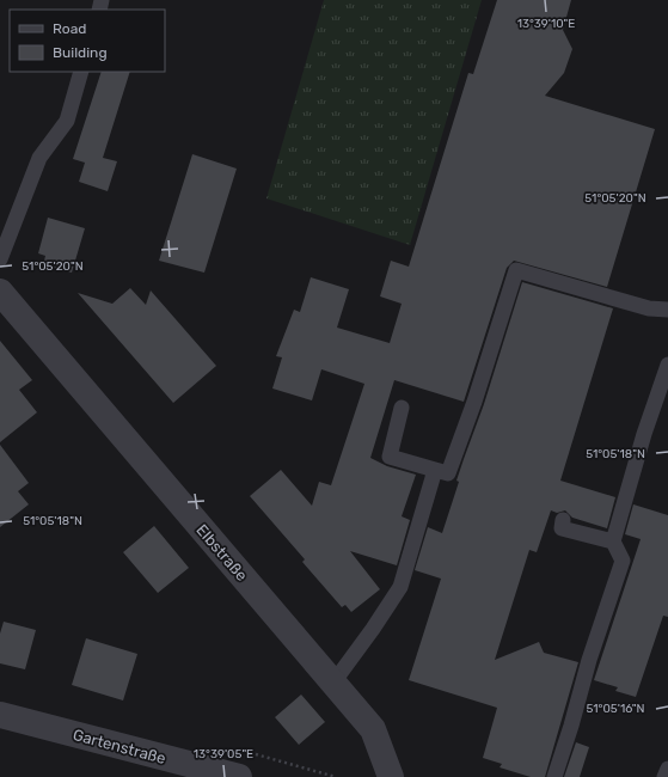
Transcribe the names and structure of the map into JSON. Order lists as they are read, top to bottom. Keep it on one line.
{"streets":{"street":["Elbstraße","Gartenstraße"]},"legend":["Road","Building"],"coordinates":["13°39'10\"E","51°05'20\"N","51°05'18\"N","51°05'16\"N","13°39'05\"E"]}
